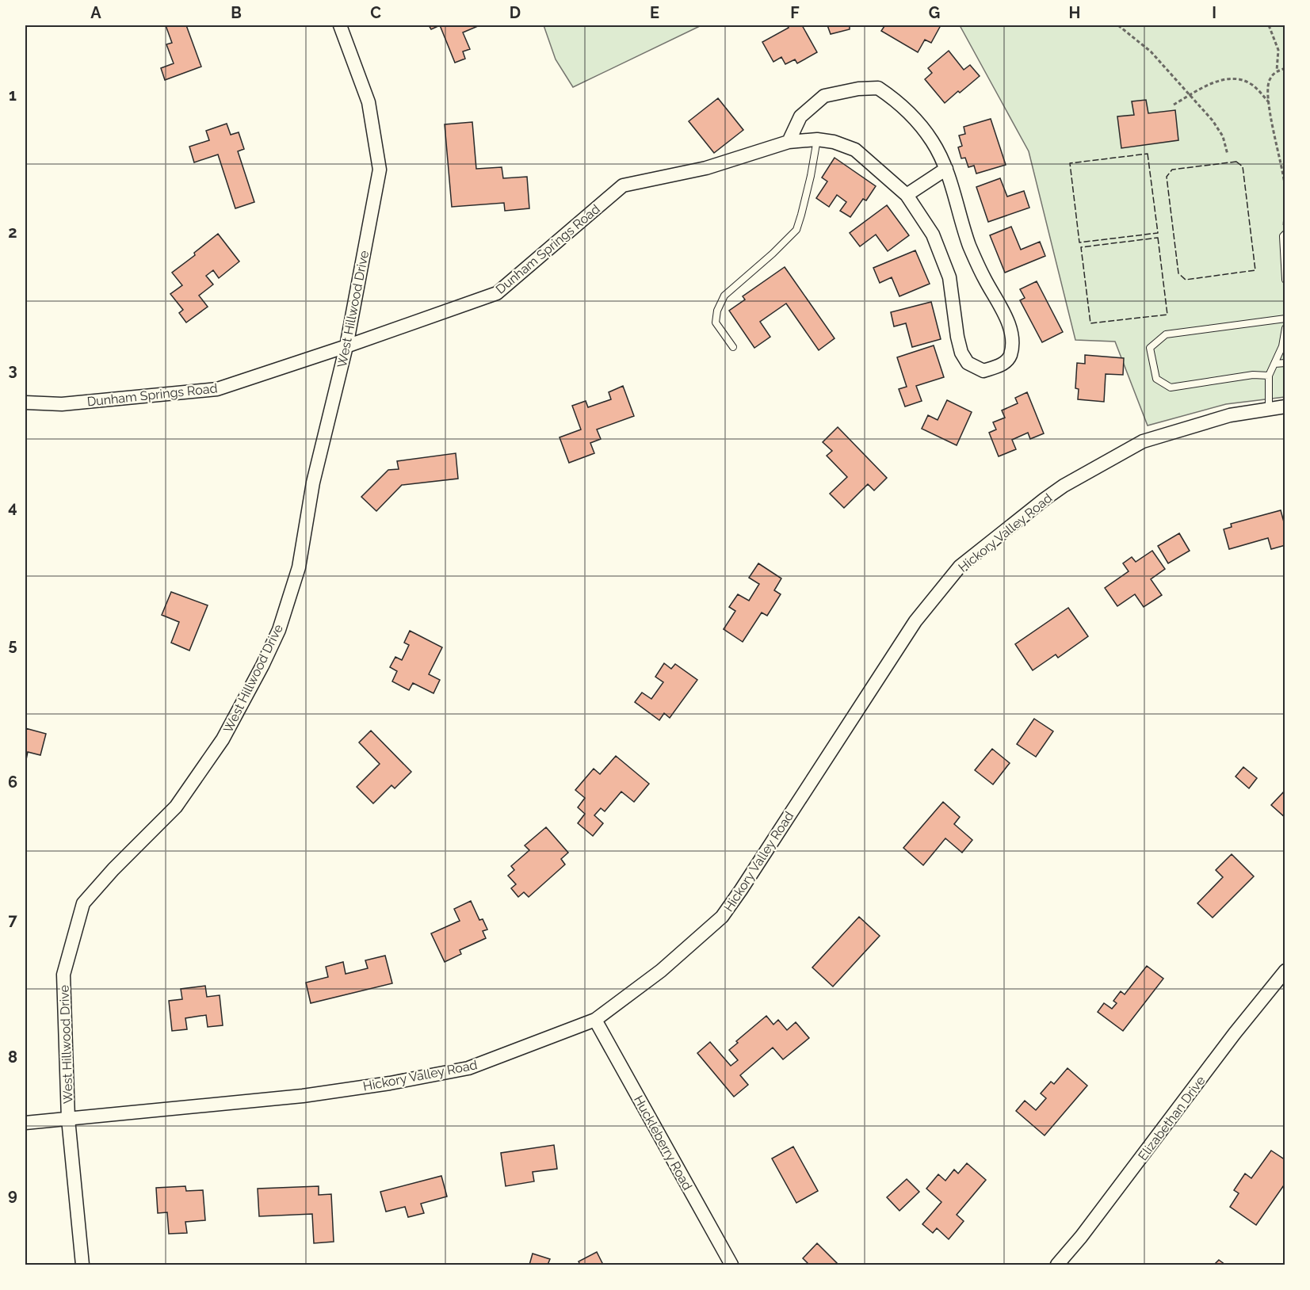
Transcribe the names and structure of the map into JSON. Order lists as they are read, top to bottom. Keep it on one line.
{"streets":{"street":["Dunham Springs Road","West Hillwood Drive","Hickory Valley Road","Elizabethan Drive","Huckleberry Road"]},"crossings":[["Dunham Springs Road","West Hillwood Drive"],["West Hillwood Drive","Hickory Valley Road"],["Hickory Valley Road","Huckleberry Road"]],"grid":{"columns":["A","B","C","D","E","F","G","H","I"],"rows":["1","2","3","4","5","6","7","8","9"]}}
